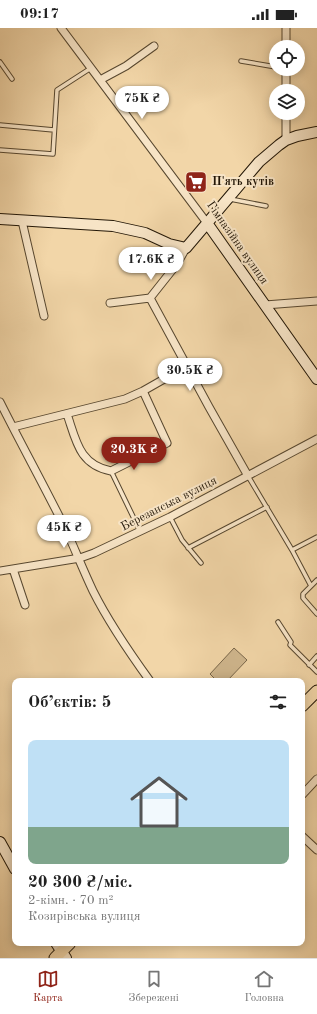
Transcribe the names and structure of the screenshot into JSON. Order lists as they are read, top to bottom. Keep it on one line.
{"streets":{"street":["Гімназійна вулиця","Березанська вулиця"]},"places":{"supermarket":["П'ять кутів"]},"page":{"status":"09:17","price":["75K ₴","17.6K ₴","30.5K ₴","20.3K ₴","45K ₴"],"heading":"Об’єктів: 5","list":[{"name":"20 300 ₴/міс.","note":"2-кімн. · 70 m² · Козирівська вулиця"}],"tabs":["Карта","Збережені","Головна"]}}
